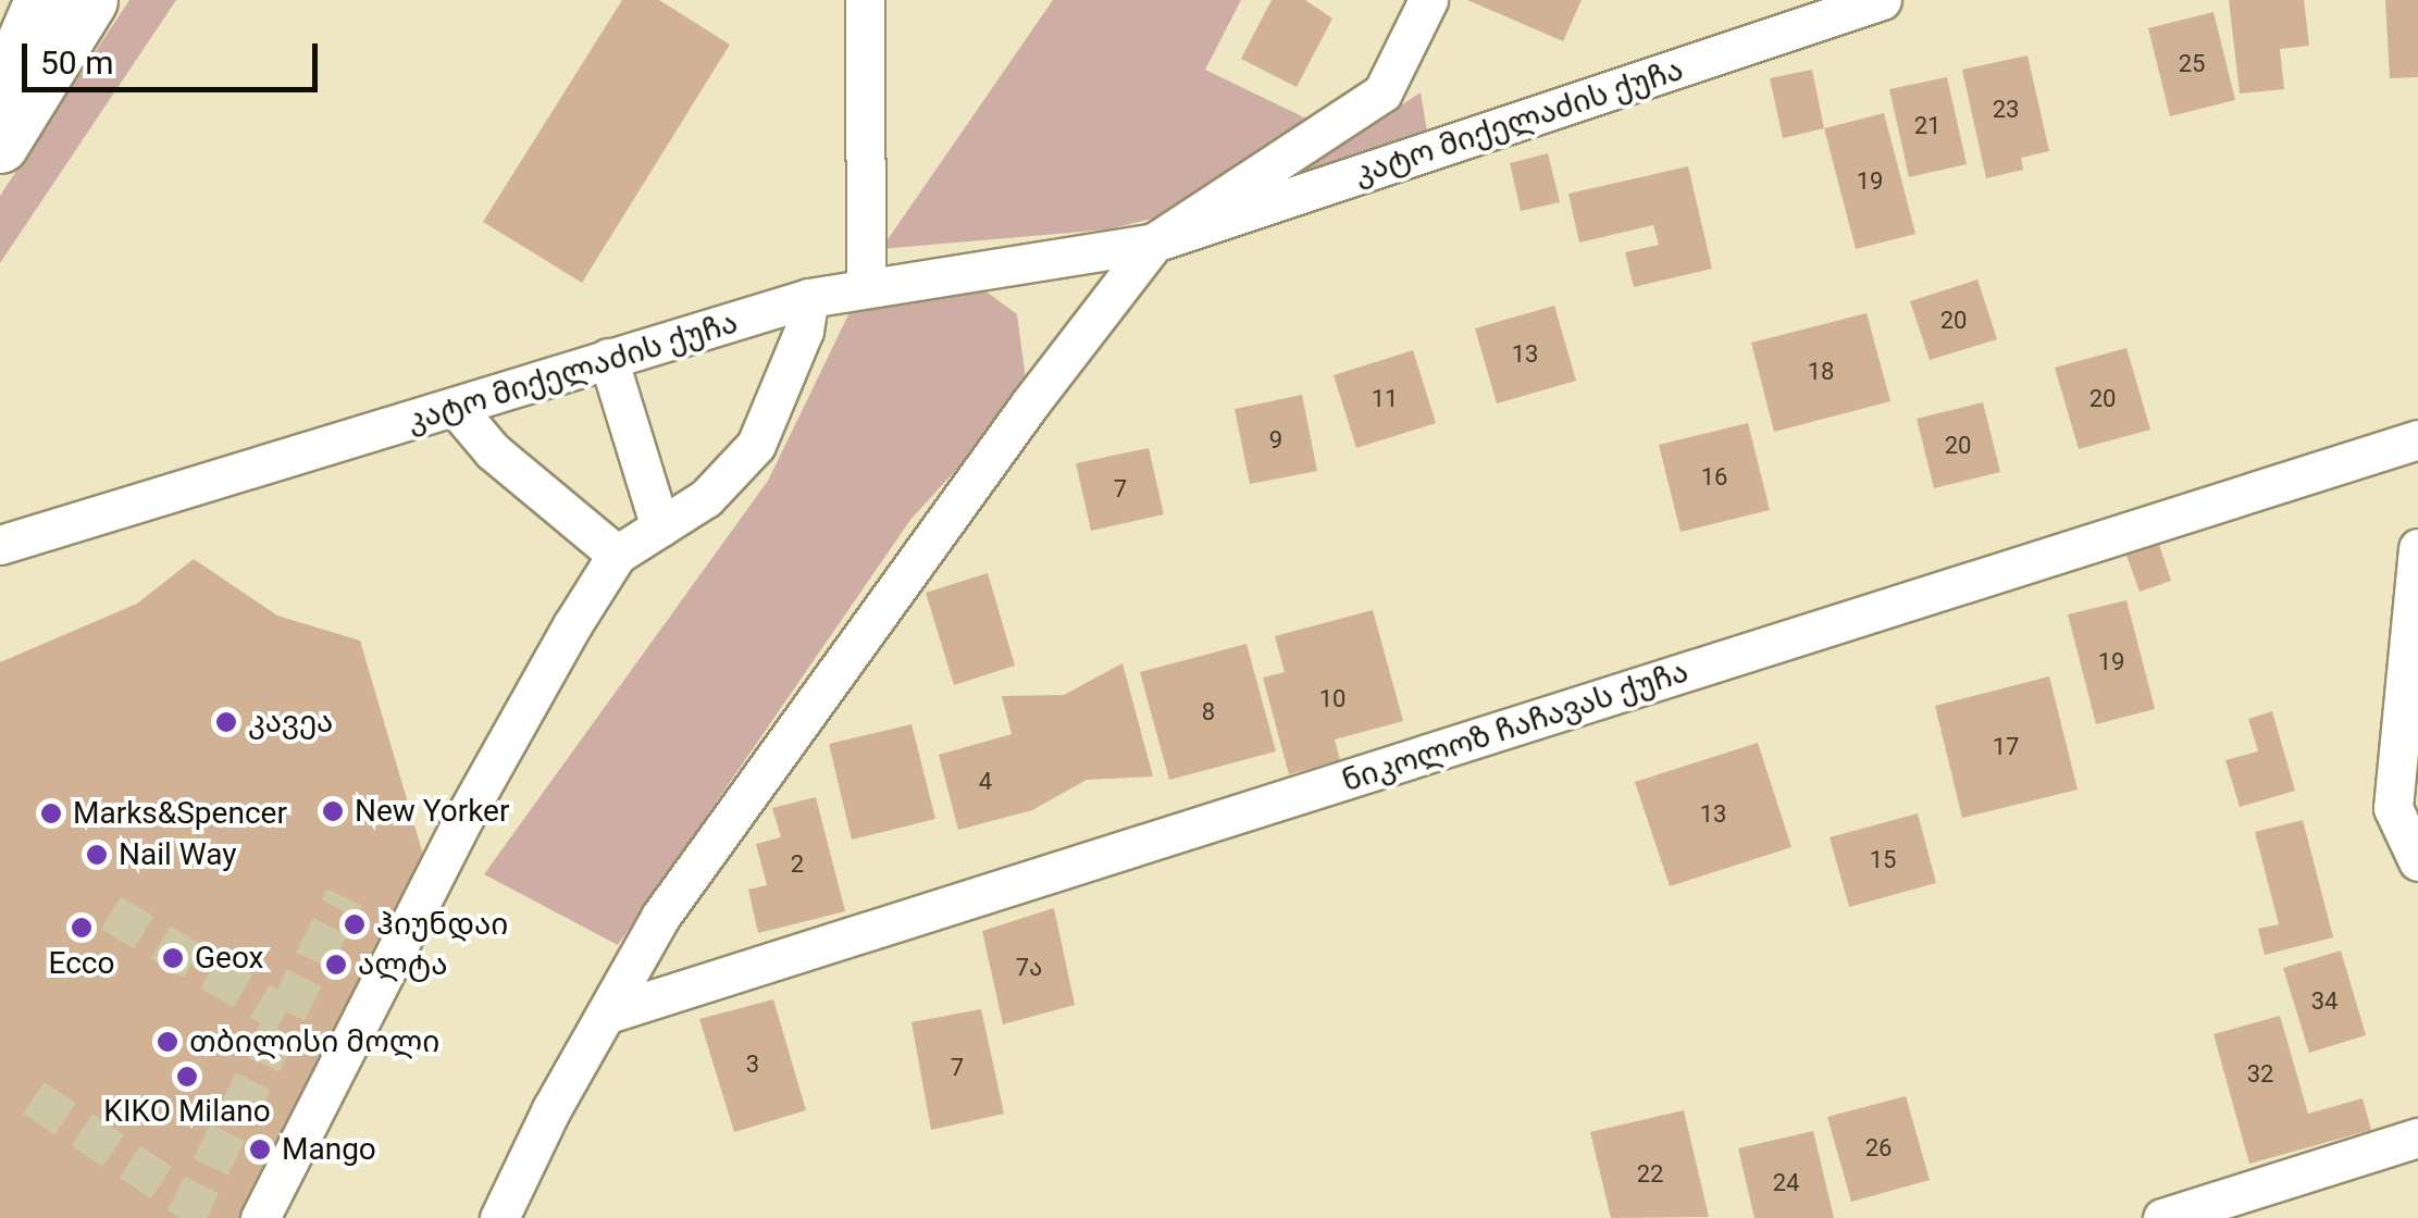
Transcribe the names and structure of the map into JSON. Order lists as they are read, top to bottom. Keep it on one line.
{"streets":{"street":["კატო მიქელაძის ქუჩა","ნიკოლოზ ჩაჩავას ქუჩა"]},"places":["კავეა","New Yorker","Marks&Spencer","Nail Way","ჰიუნდაი","Ecco","Geox","ალტა","თბილისი მოლი","KIKO Milano","Mango"],"house_numbers":["25","23","21","19","20","13","18","11","20","9","20","16","7","19","10","8","17","4","13","15","2","7ა","34","3","7","32","26","22","24"],"scale_bar":"50 m"}
